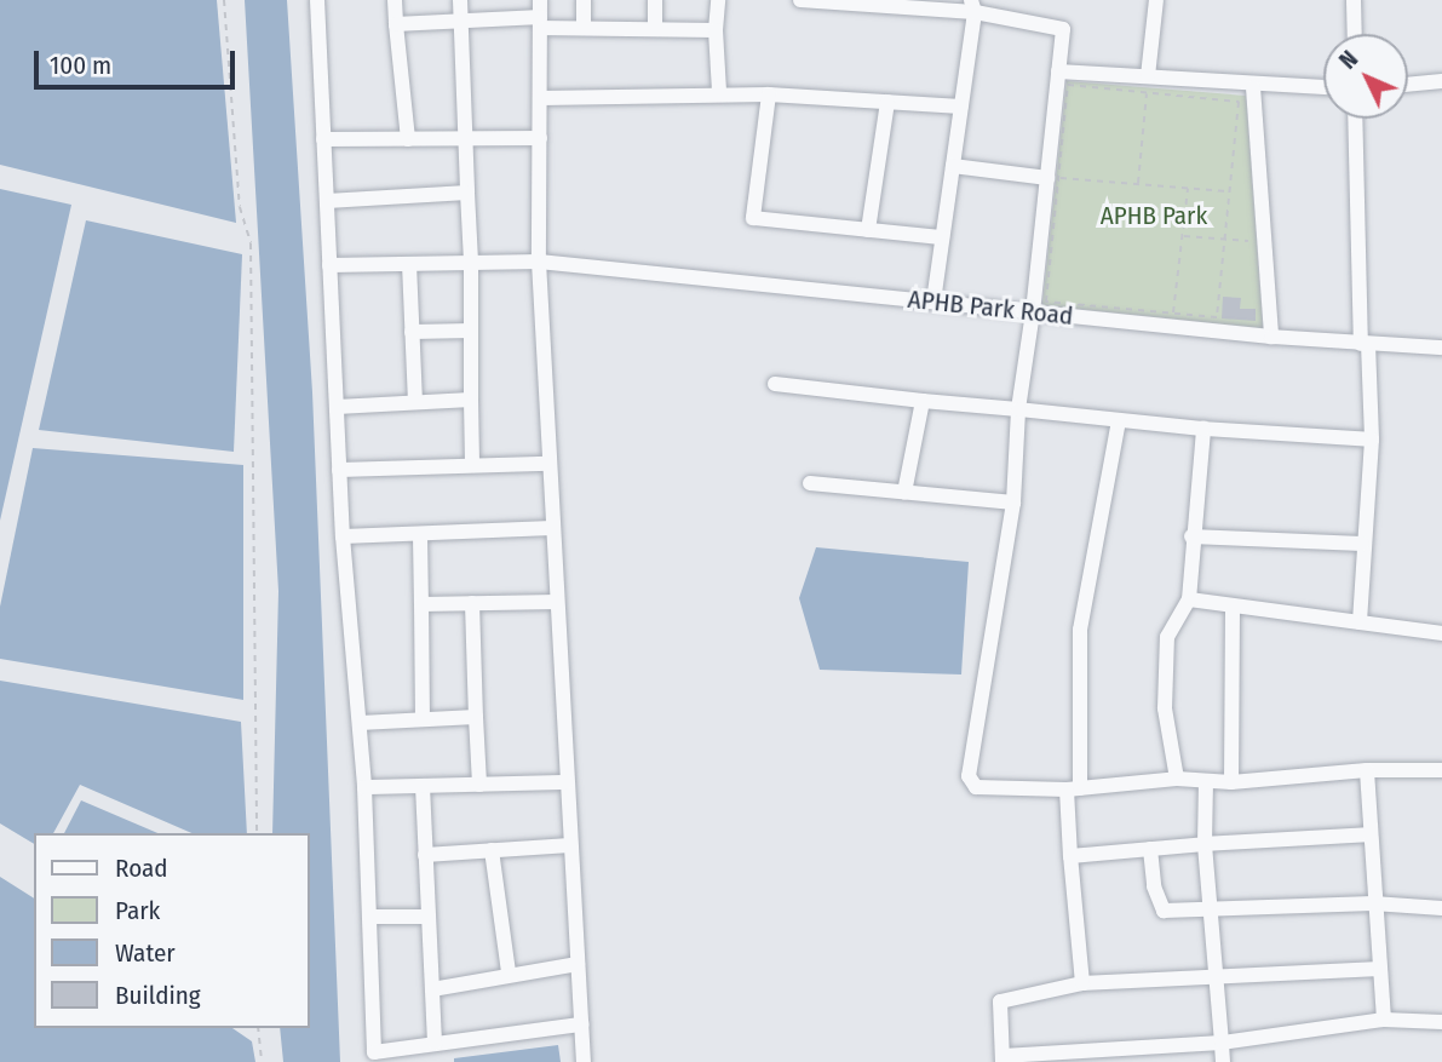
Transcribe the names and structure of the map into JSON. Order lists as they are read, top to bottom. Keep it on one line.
{"streets":{"street":["APHB Park Road"]},"parks":["APHB Park"],"legend":["Road","Park","Water","Building"],"scale_bar":"100 m","north":"top left"}
